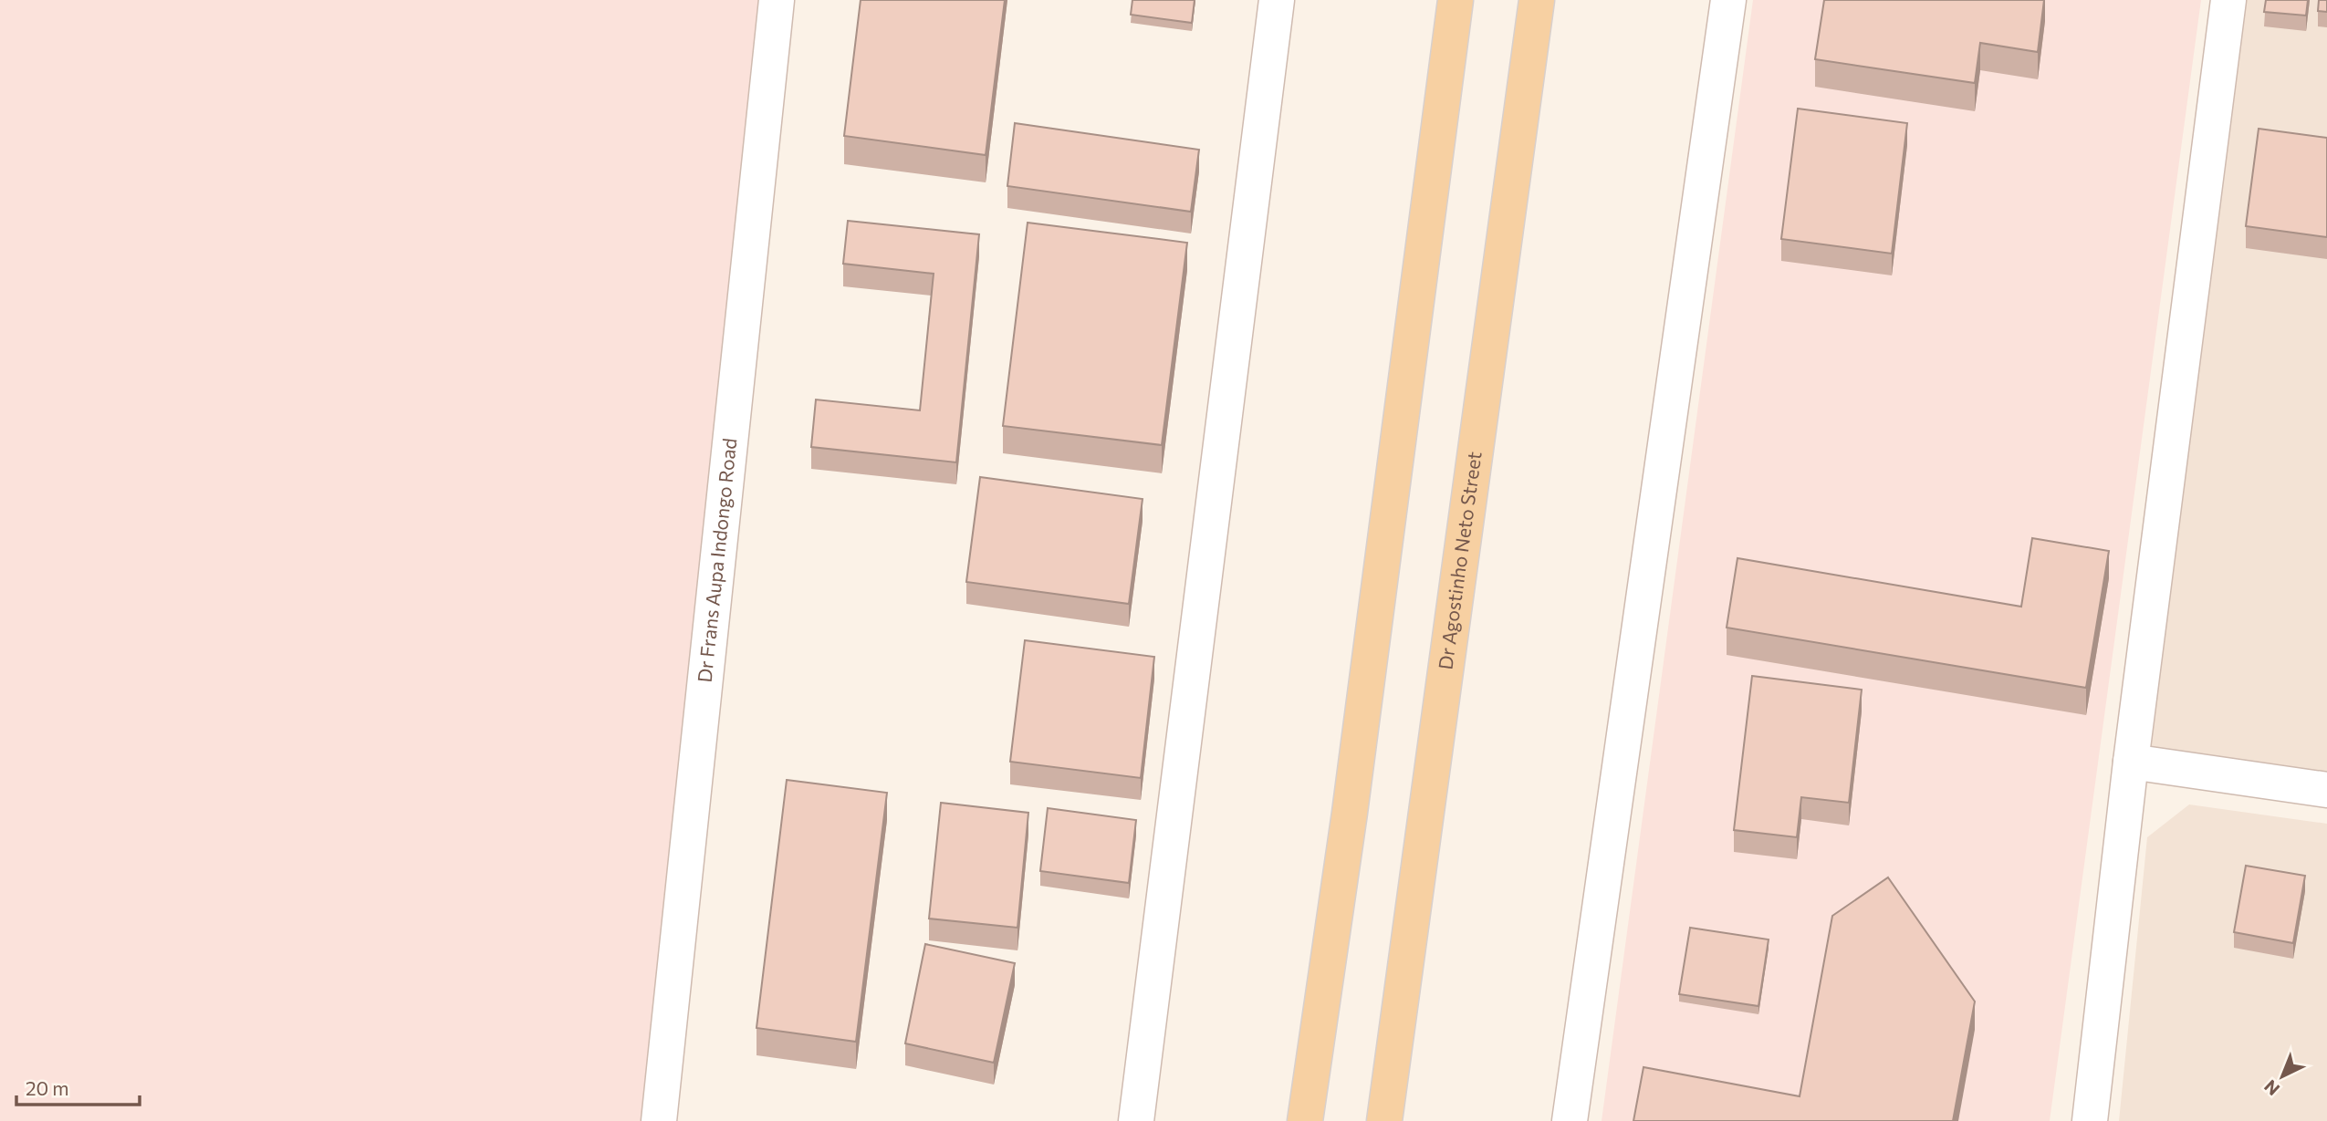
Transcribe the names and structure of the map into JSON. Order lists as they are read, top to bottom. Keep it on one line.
{"streets":{"main road":["Dr Agostinho Neto Street"],"street":["Dr Frans Aupa Indongo Road"]},"scale_bar":"20 m","north":"bottom left"}
